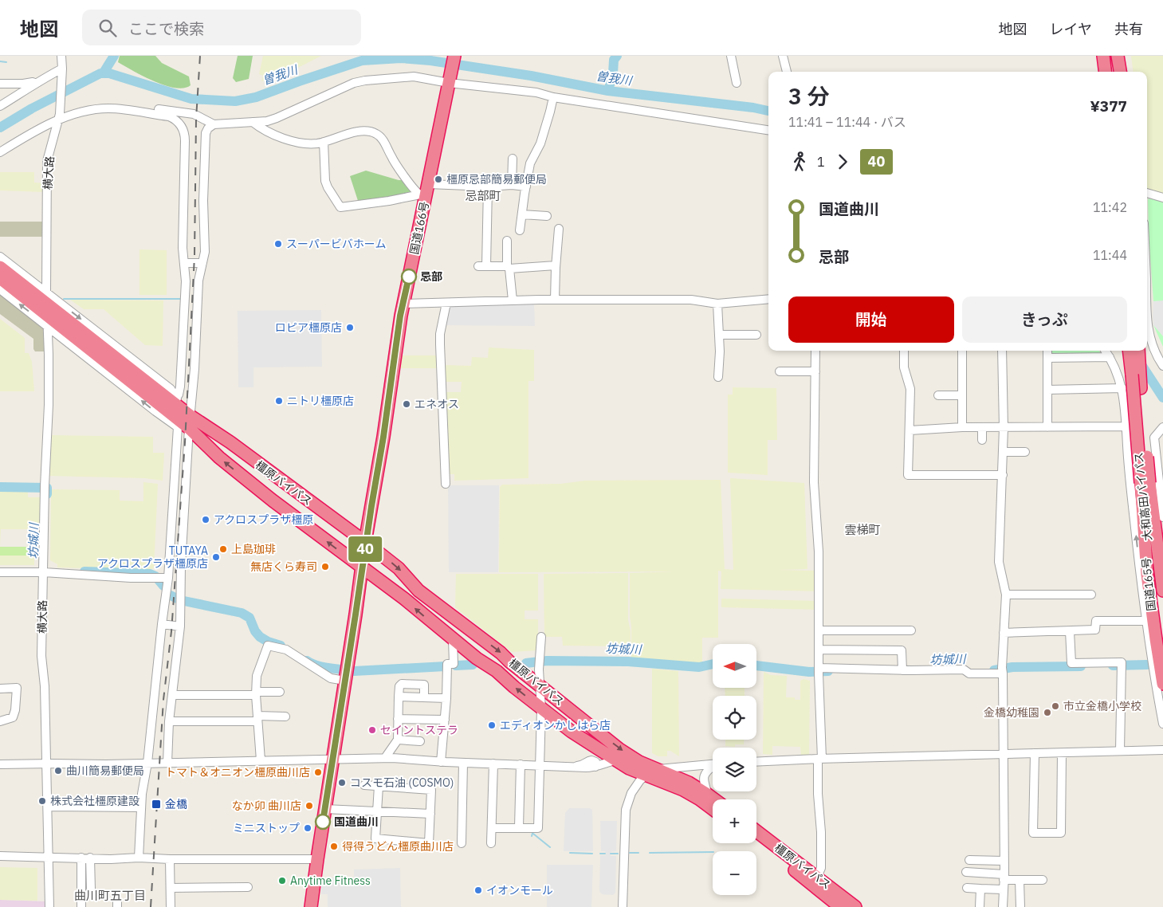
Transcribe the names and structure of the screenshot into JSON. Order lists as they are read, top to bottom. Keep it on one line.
{"streets":{"highway":["国道166号","橿原バイパス","大和高田バイパス","国道165号"],"street":["横大路"]},"crossings":[["横大路","橿原バイパス"],["国道166号","橿原バイパス"],["大和高田バイパス","国道165号"]],"districts":["忌部町","雲梯町","曲川町五丁目"],"water":["曽我川","坊城川"],"places":{"other":["橿原忌部簡易郵便局","スーパービバホーム","忌部","ロピア橿原店","ニトリ橿原店","エネオス","アクロスプラザ橿原","上島珈琲","TUTAYA アクロスプラザ橿原店","無店くら寿司","市立金橋小学校","金橋幼稚園","エディオンかしはら店","セイントステラ","曲川簡易郵便局","トマト＆オニオン橿原曲川店","コスモ石油 (COSMO)","株式会社橿原建設","なか卯 曲川店","国道曲川","ミニストップ","得得うどん橿原曲川店","Anytime Fitness","イオンモール"],"transit":["金橋"]},"lines":["bus line 40"],"north":"left","page":{"header":"地図","search":"ここで検索","nav":["地図","レイヤ","共有"],"on_map":"40","heading":["3 分","11:41 – 11:44 · バス","¥377"],"legs":["1","40"],"list":[{"name":"国道曲川","value":"11:42"},{"name":"忌部","value":"11:44"}],"buttons":["開始","きっぷ"],"map_buttons":["+","−"]}}
